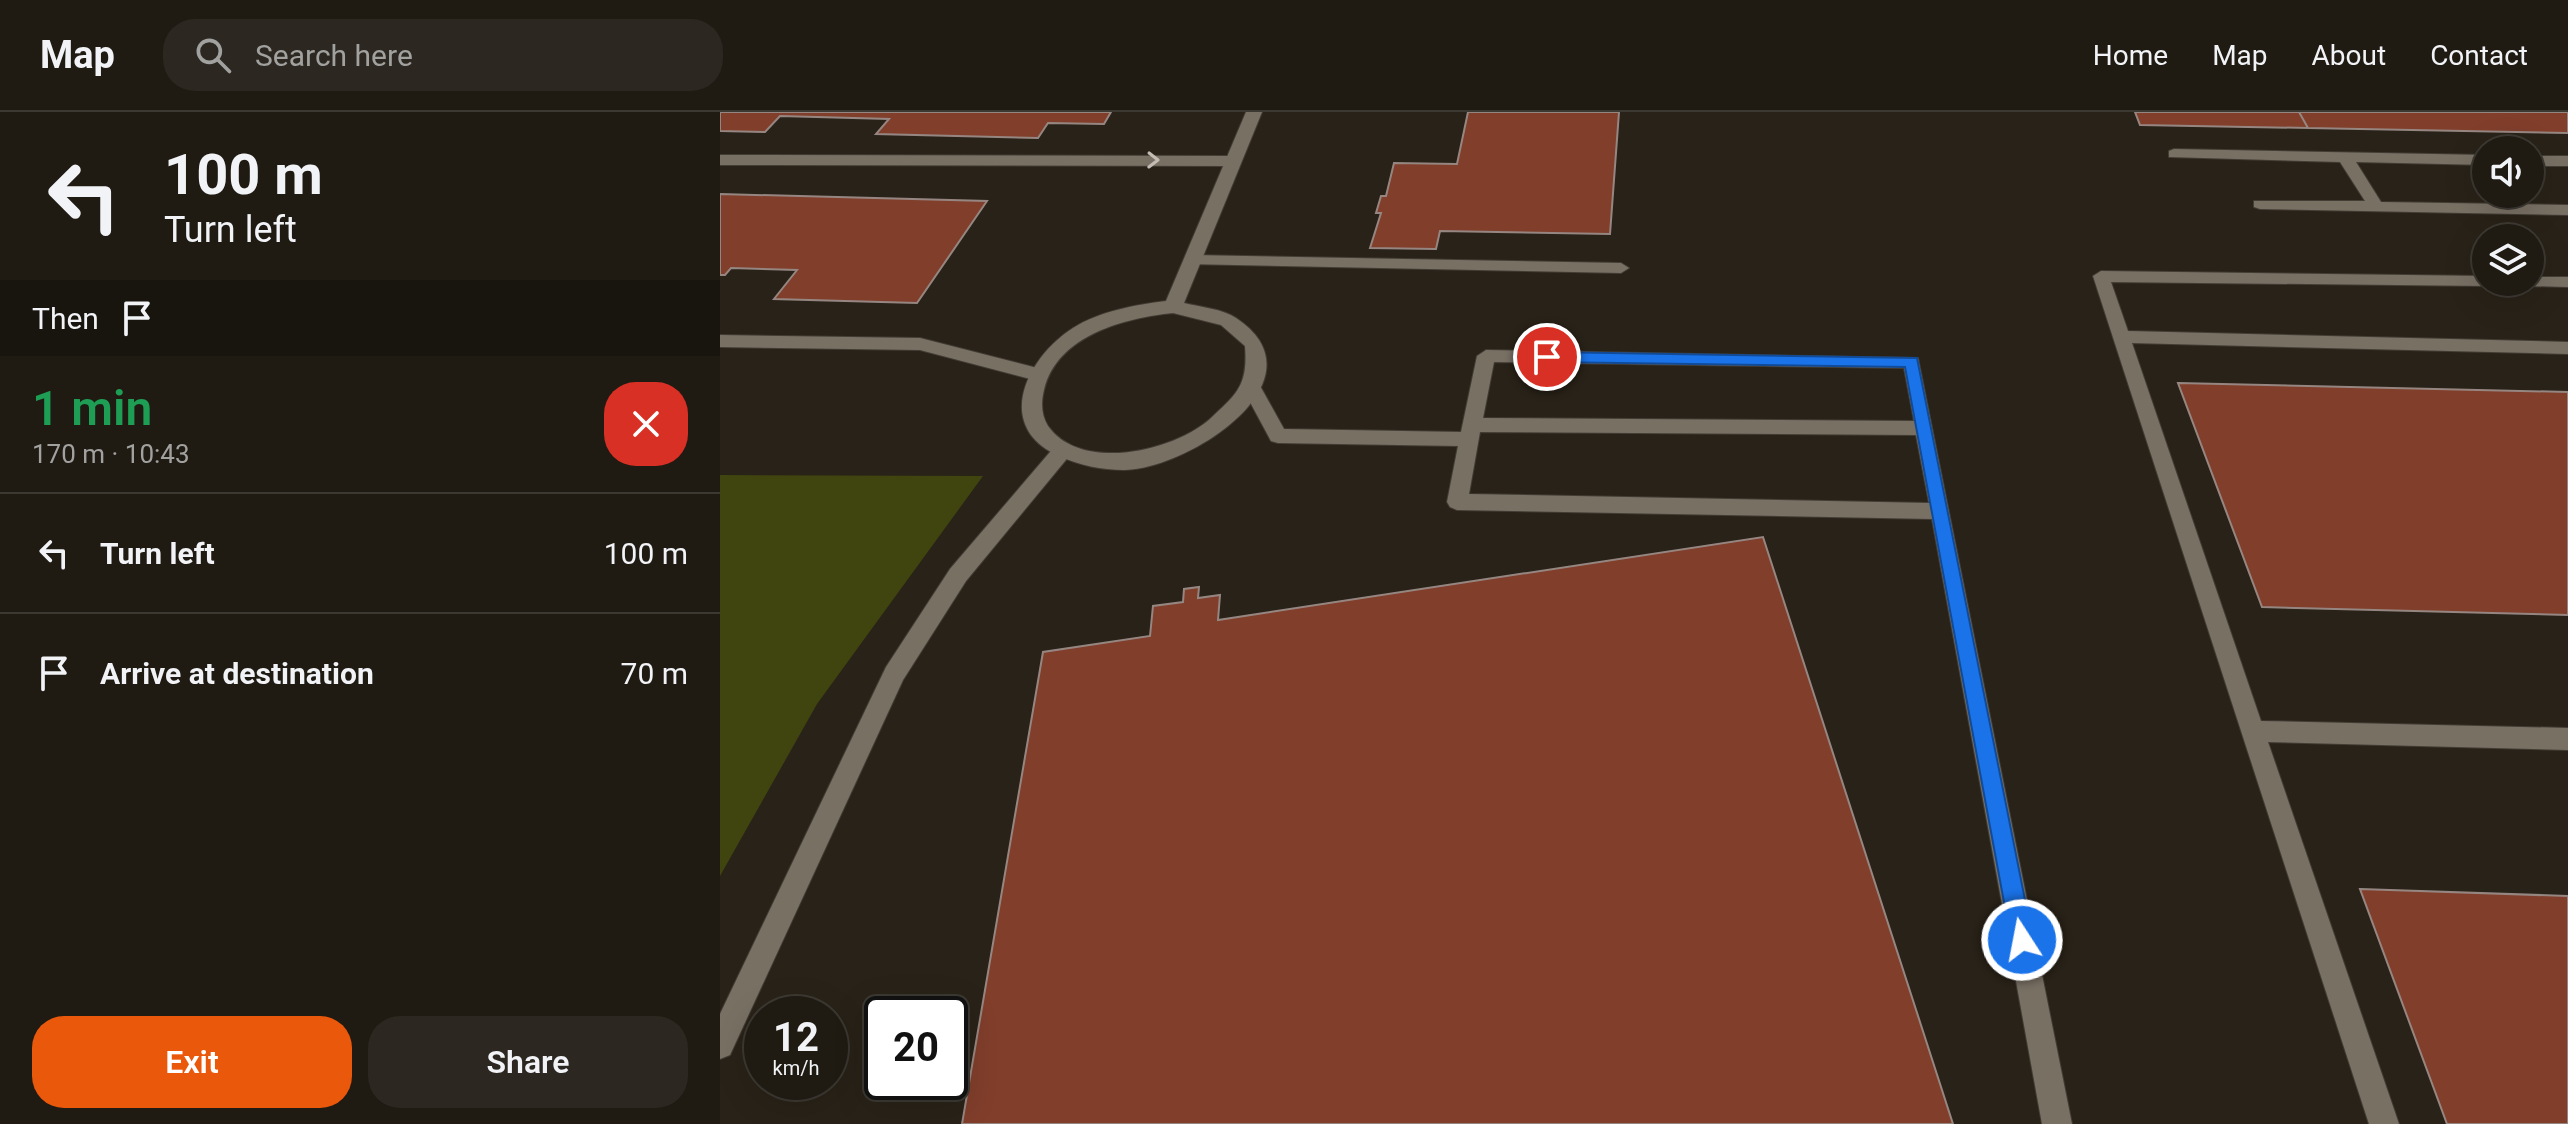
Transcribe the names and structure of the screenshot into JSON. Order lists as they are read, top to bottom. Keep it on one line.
{"page":{"header":"Map","search":"Search here","nav":["Home","Map","About","Contact"],"turn":["100 m","Turn left"],"then":"Then","heading":["1 min","170 m · 10:43"],"list":[{"name":"Turn left","value":"100 m"},{"name":"Arrive at destination","value":"70 m"}],"speed":"12 km/h","limit":"20","buttons":["Exit","Share"]}}
